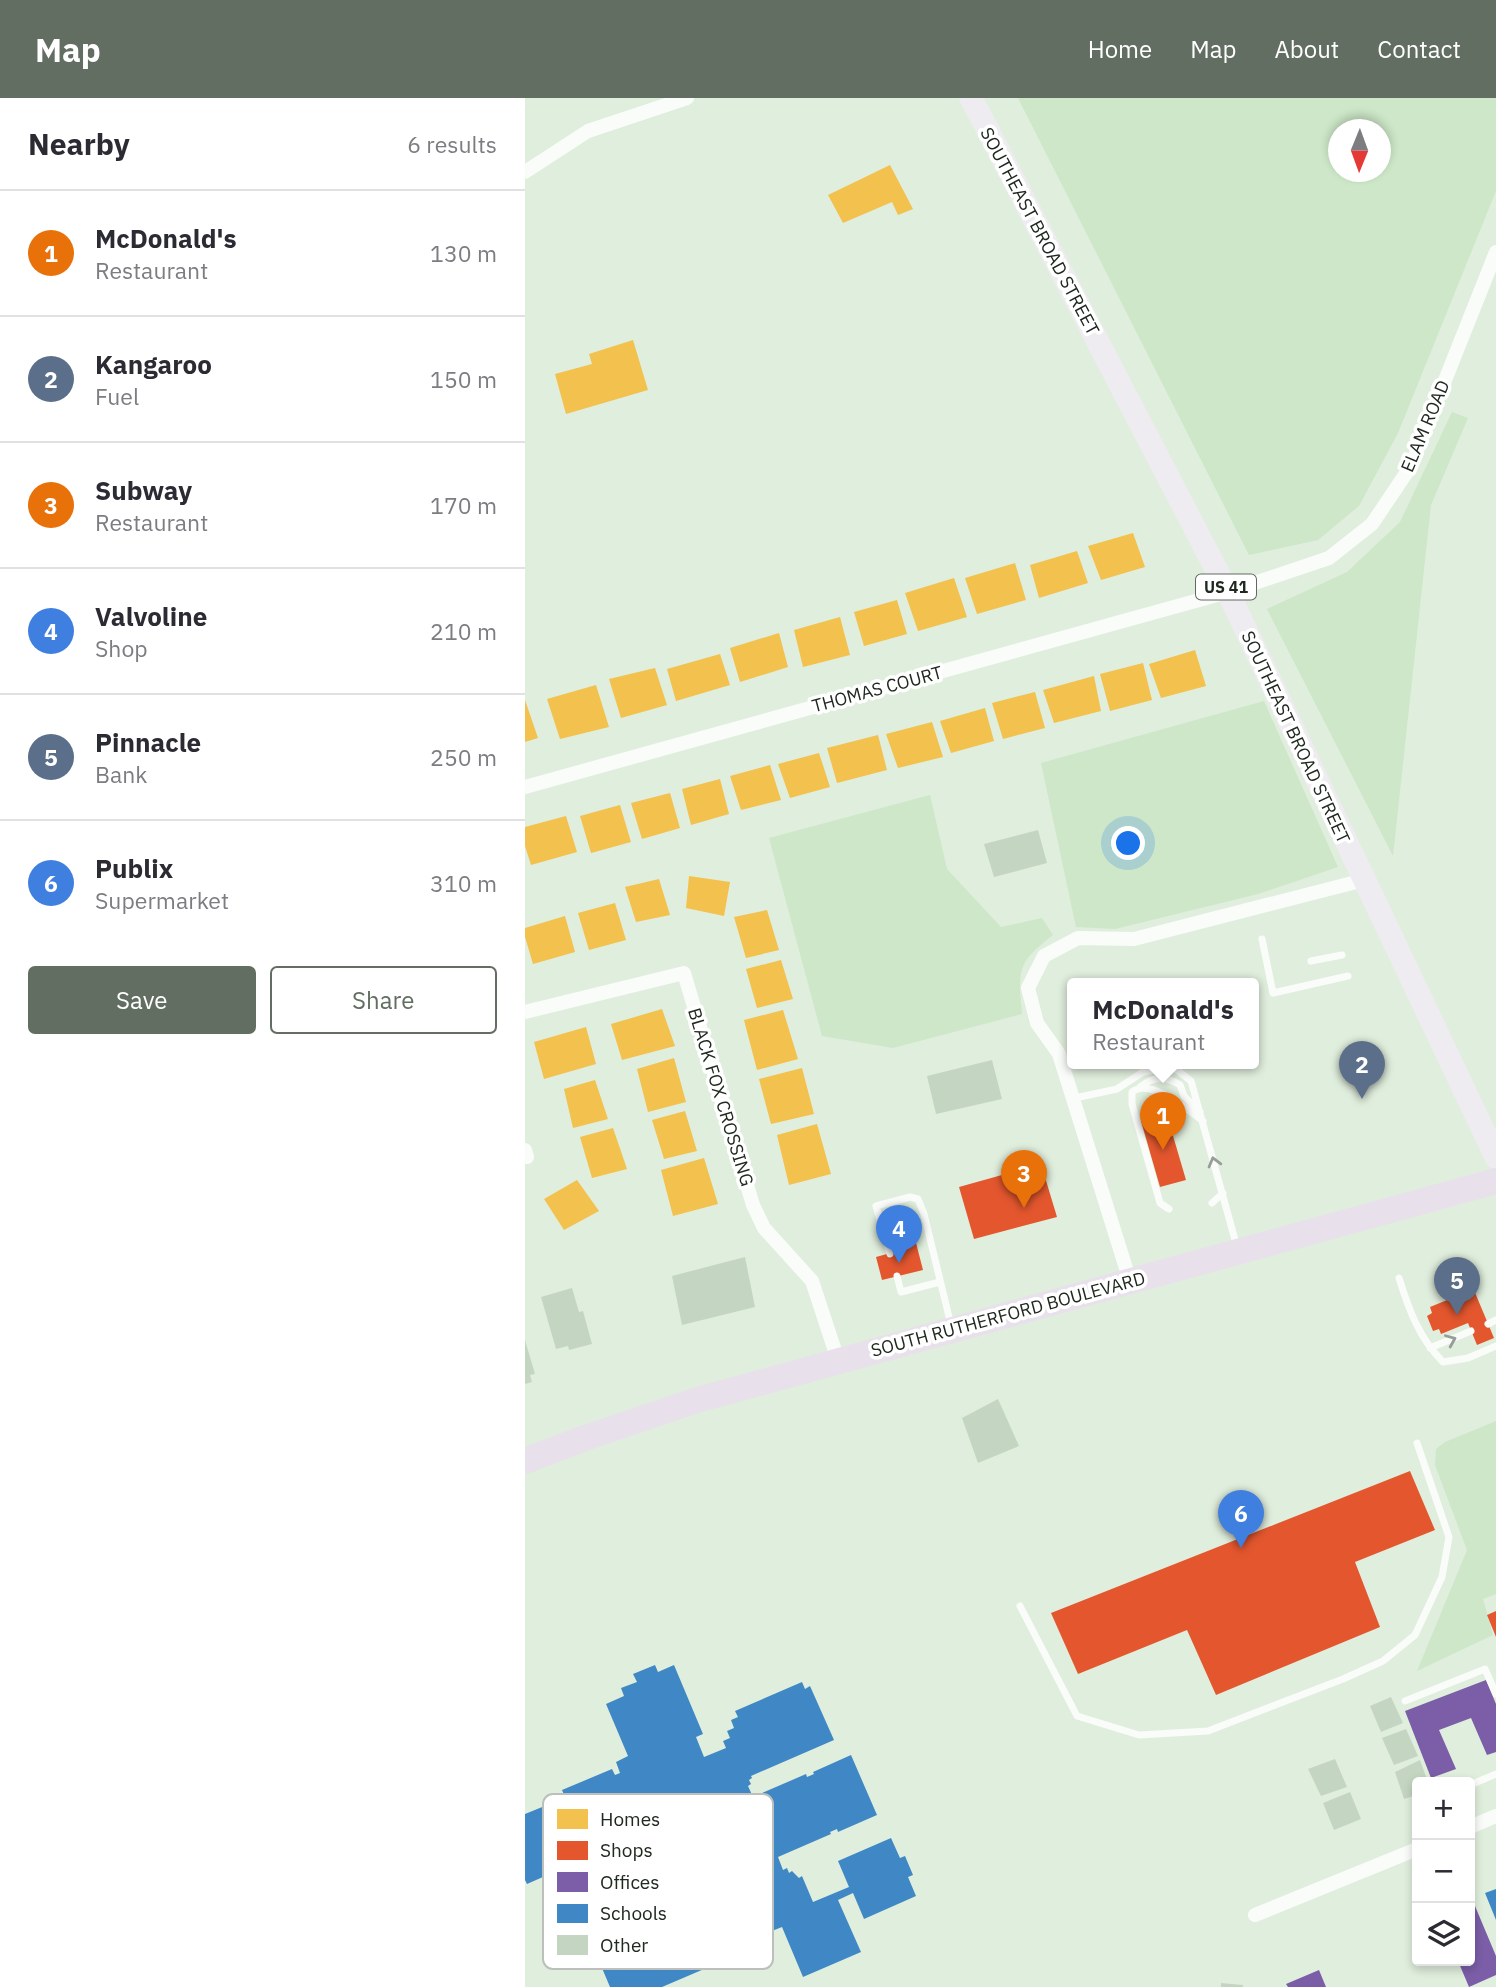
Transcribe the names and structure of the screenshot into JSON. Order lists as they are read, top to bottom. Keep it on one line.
{"streets":{"highway":["SOUTH RUTHERFORD BOULEVARD"],"main road":["SOUTHEAST BROAD STREET","US 41"],"street":["ELAM ROAD","THOMAS COURT","BLACK FOX CROSSING"]},"crossings":[["SOUTHEAST BROAD STREET","ELAM ROAD"],["SOUTHEAST BROAD STREET","THOMAS COURT"],["ELAM ROAD","THOMAS COURT"],["BLACK FOX CROSSING","SOUTH RUTHERFORD BOULEVARD"]],"legend":["Homes","Shops","Offices","Schools","Other"],"north":"bottom","page":{"header":"Map","nav":["Home","Map","About","Contact"],"heading":["Nearby","6 results"],"list":[{"mark":"1","name":"McDonald's","note":"Restaurant","value":"130 m"},{"mark":"2","name":"Kangaroo","note":"Fuel","value":"150 m"},{"mark":"3","name":"Subway","note":"Restaurant","value":"170 m"},{"mark":"4","name":"Valvoline","note":"Shop","value":"210 m"},{"mark":"5","name":"Pinnacle","note":"Bank","value":"250 m"},{"mark":"6","name":"Publix","note":"Supermarket","value":"310 m"}],"buttons":["Save","Share"],"popup":["McDonald's","Restaurant"],"pins":["2","1","3","4","5","6"],"map_buttons":["+","−"]}}
